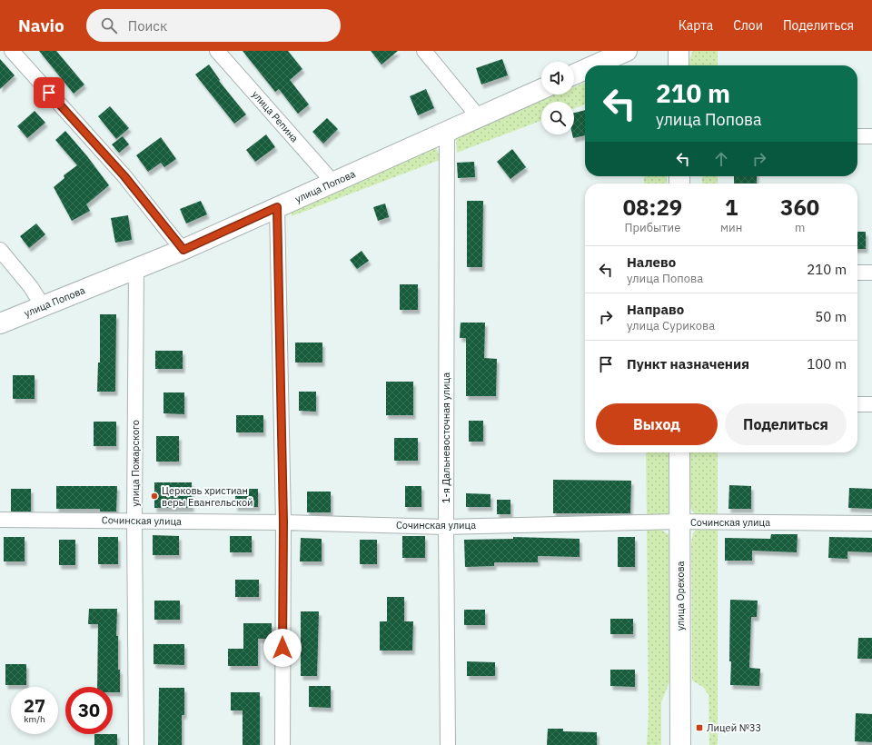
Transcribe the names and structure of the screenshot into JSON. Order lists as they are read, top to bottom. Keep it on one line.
{"streets":{"street":["улица Репина","улица Попова","1-я Дальневосточная улица","улица Пожарского","Сочинская улица","улица Орехова"]},"crossings":[["улица Репина","улица Попова"],["улица Попова","1-я Дальневосточная улица"],["улица Попова","улица Пожарского"],["1-я Дальневосточная улица","Сочинская улица"],["улица Пожарского","Сочинская улица"],["Сочинская улица","улица Орехова"]],"places":{"other":["Церковь христиан веры Евангельской"],"transit":["Лицей №33"]},"page":{"header":"Navio","search":"Поиск","nav":["Карта","Слои","Поделиться"],"turn":["210 m","улица Попова"],"eta":["08:29","Прибытие","1","мин","360","m"],"list":[{"name":"Налево","note":"улица Попова","value":"210 m"},{"name":"Направо","note":"улица Сурикова","value":"50 m"},{"name":"Пункт назначения","value":"100 m"}],"buttons":["Выход","Поделиться"],"speed":"27 km/h","limit":"30"}}
